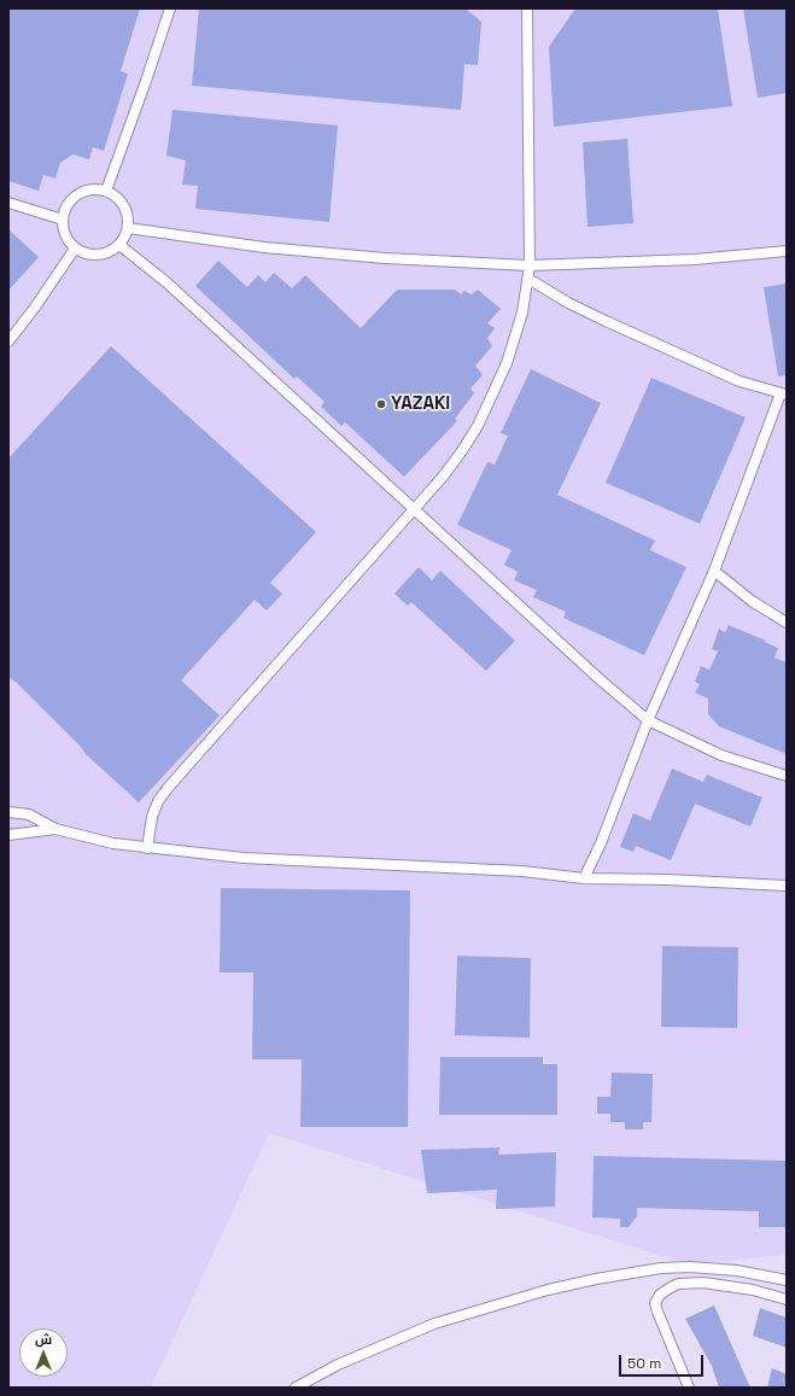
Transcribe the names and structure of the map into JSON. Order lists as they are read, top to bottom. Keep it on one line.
{"places":["YAZAKI"],"scale_bar":"50 m","north":"top"}
